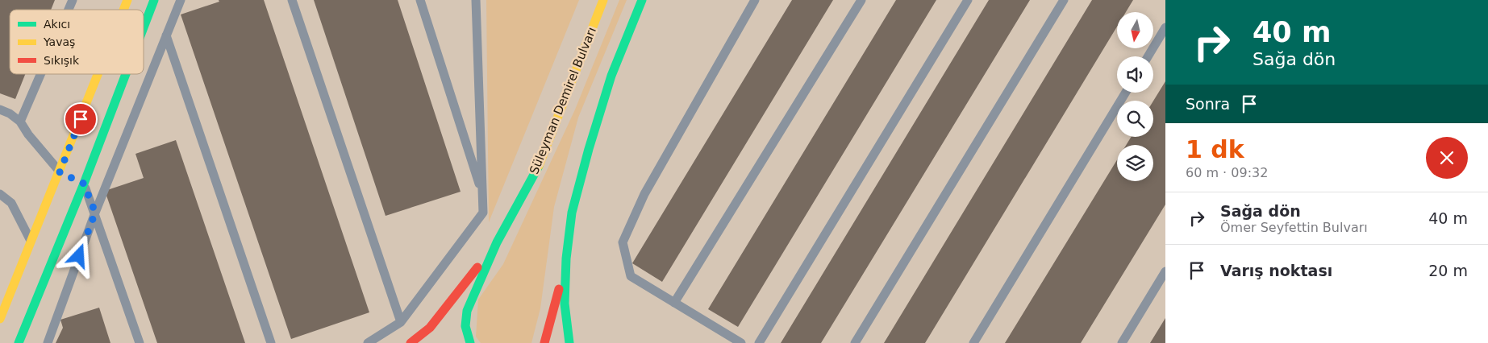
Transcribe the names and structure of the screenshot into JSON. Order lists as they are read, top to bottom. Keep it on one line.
{"streets":{"street":["Süleyman Demirel Bulvarı"]},"legend":["Akıcı","Yavaş","Sıkışık"],"north":"bottom","page":{"turn":["40 m","Sağa dön"],"then":"Sonra","heading":["1 dk","60 m · 09:32"],"list":[{"name":"Sağa dön","note":"Ömer Seyfettin Bulvarı","value":"40 m"},{"name":"Varış noktası","value":"20 m"}]}}
